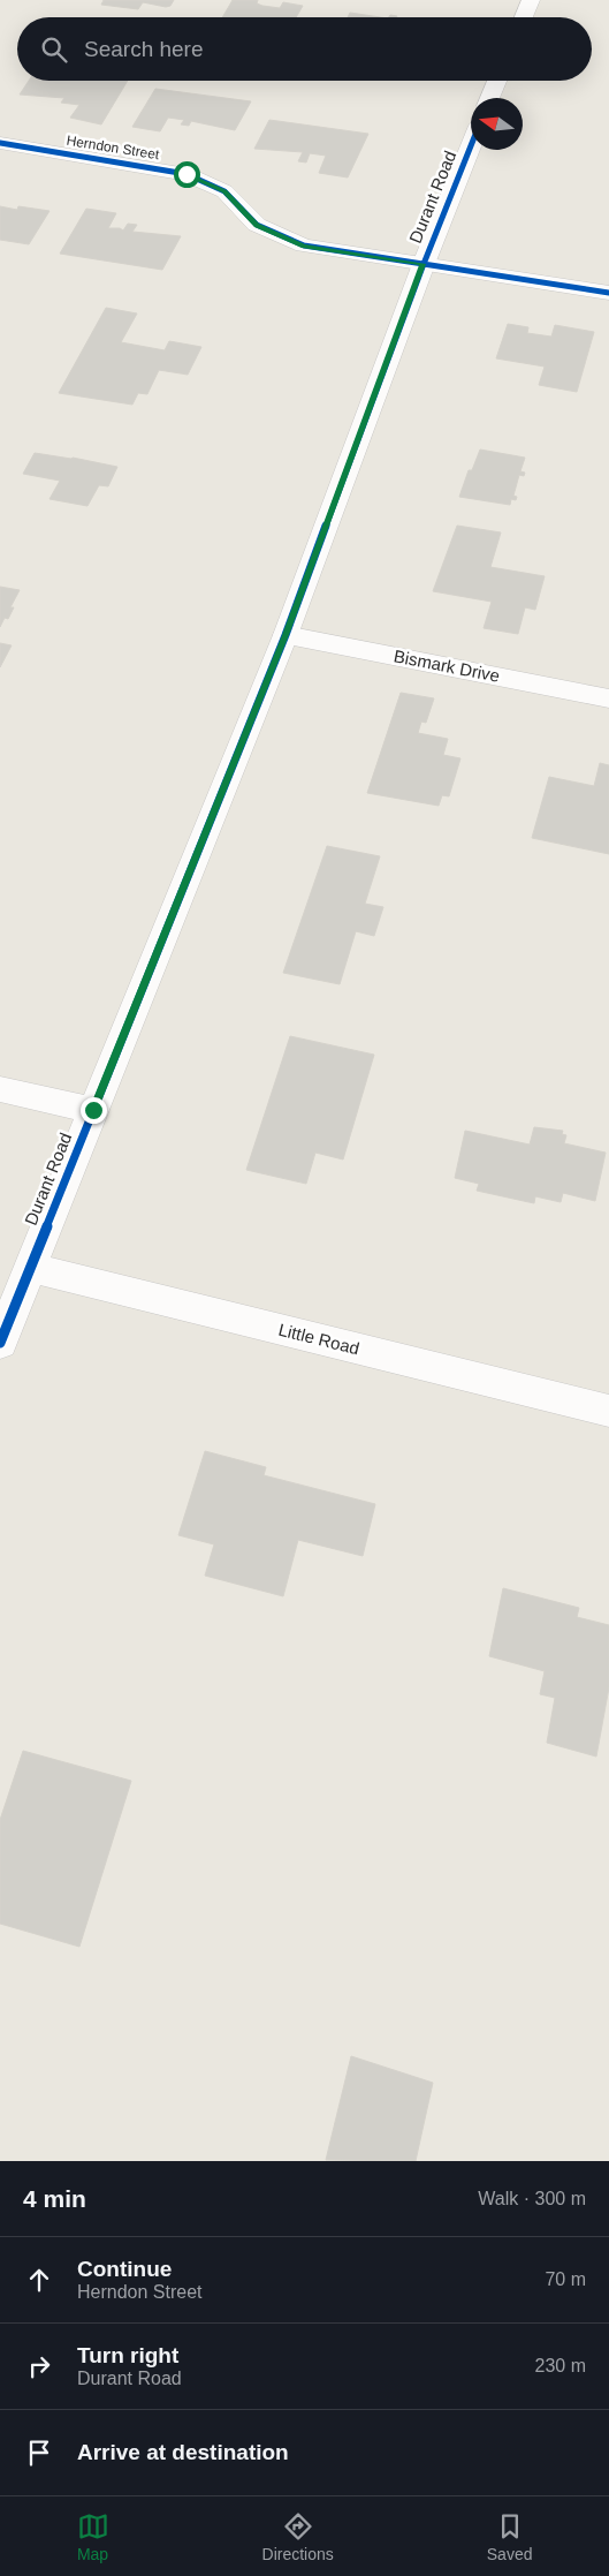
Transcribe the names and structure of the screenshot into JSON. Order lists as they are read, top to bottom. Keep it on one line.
{"streets":{"street":["Herndon Street","Durant Road","Bismark Drive","Little Road"]},"crossings":[["Herndon Street","Durant Road"],["Durant Road","Bismark Drive"],["Durant Road","Little Road"]],"north":"left","page":{"search":"Search here","heading":["4 min","Walk · 300 m"],"list":[["Continue","Herndon Street","70 m"],["Turn right","Durant Road","230 m"],"Arrive at destination"],"nav":["Map","Directions","Saved"]}}
